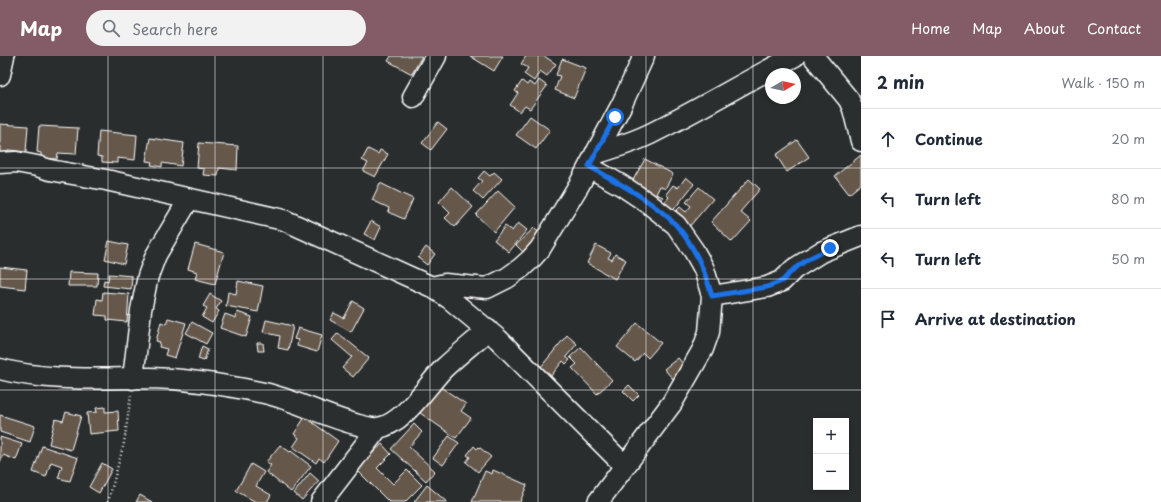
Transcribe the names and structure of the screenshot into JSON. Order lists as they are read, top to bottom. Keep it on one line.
{"north":"right","page":{"header":"Map","search":"Search here","nav":["Home","Map","About","Contact"],"heading":["2 min","Walk · 150 m"],"list":[["Continue","20 m"],["Turn left","80 m"],["Turn left","50 m"],"Arrive at destination"],"map_buttons":["+","−"]}}
